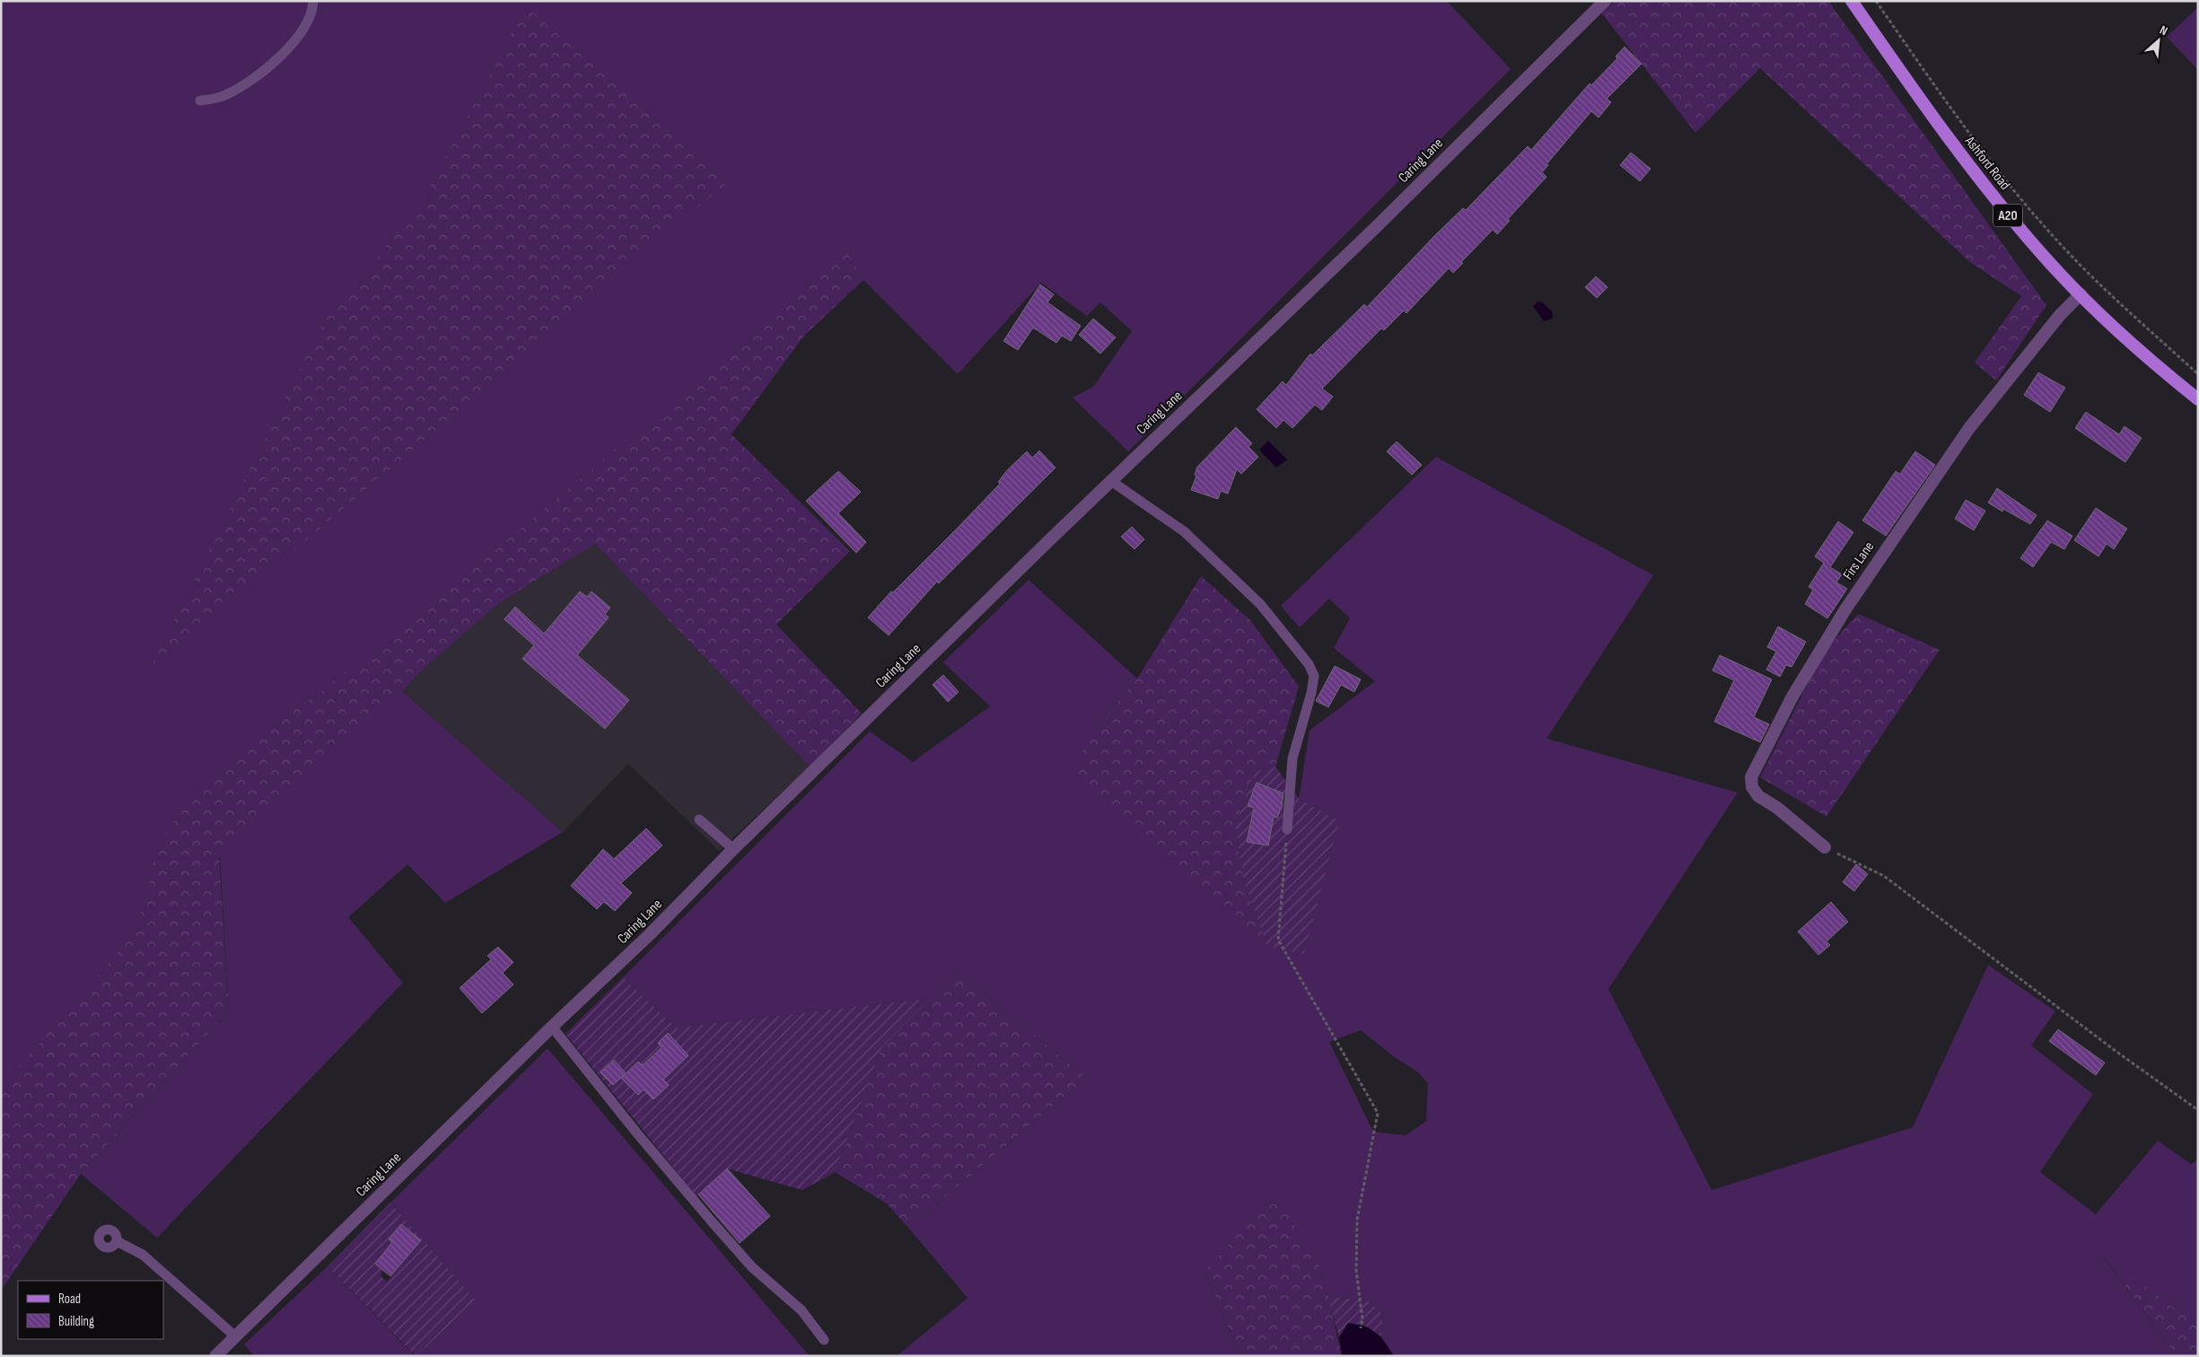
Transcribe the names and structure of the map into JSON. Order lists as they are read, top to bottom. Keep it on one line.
{"streets":{"main road":["Ashford Road","A20"],"street":["Caring Lane","Firs Lane"]},"crossings":[["Ashford Road","Firs Lane"]],"legend":["Road","Building"],"north":"top right"}
